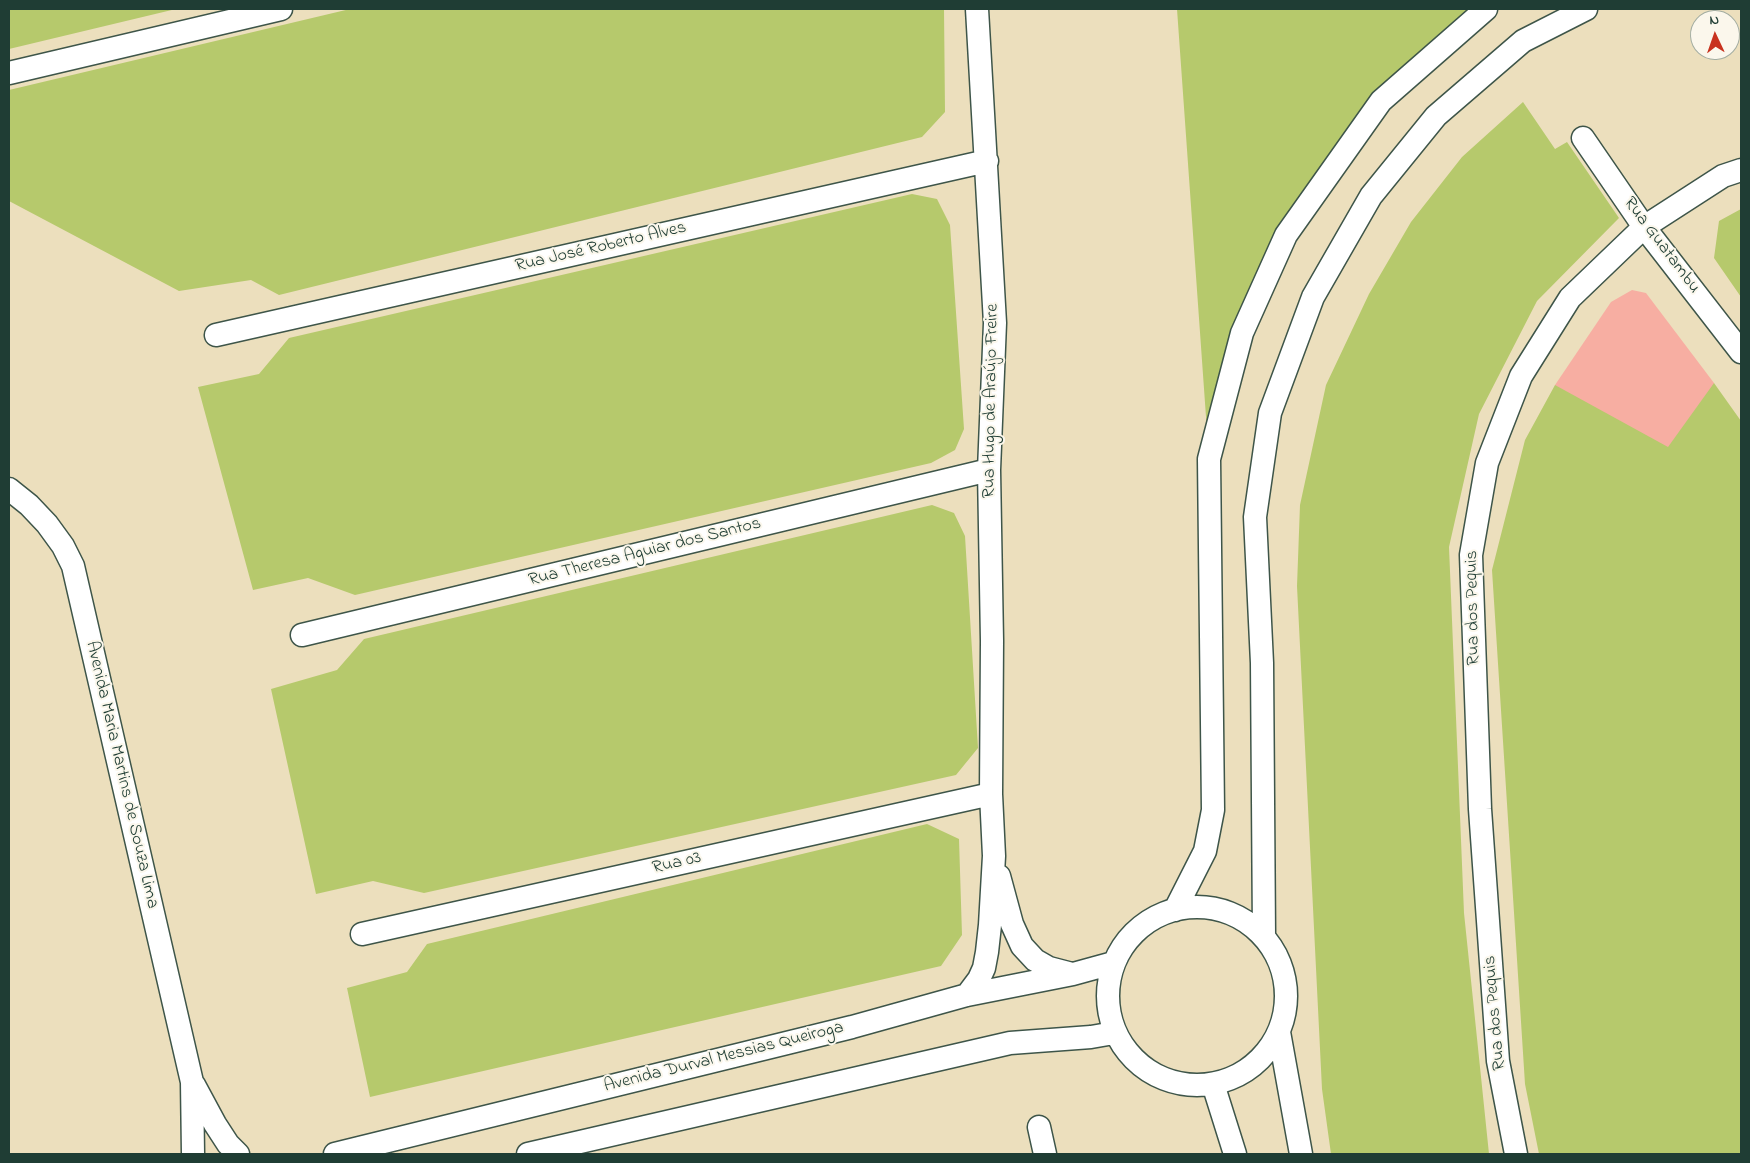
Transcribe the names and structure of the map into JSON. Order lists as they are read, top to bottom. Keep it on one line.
{"streets":{"street":["Rua Guatambu","Rua José Roberto Alves","Rua Hugo de Araújo Freire","Rua Theresa Aguiar dos Santos","Rua dos Pequis","Avenida Maria Martins de Souza Lima","Rua 03","Avenida Durval Messias Queiroga"]},"crossings":[["Rua Guatambu","Rua dos Pequis"],["Rua José Roberto Alves","Rua Hugo de Araújo Freire"],["Rua Hugo de Araújo Freire","Rua Theresa Aguiar dos Santos"],["Rua Hugo de Araújo Freire","Rua 03"]],"north":"top"}
